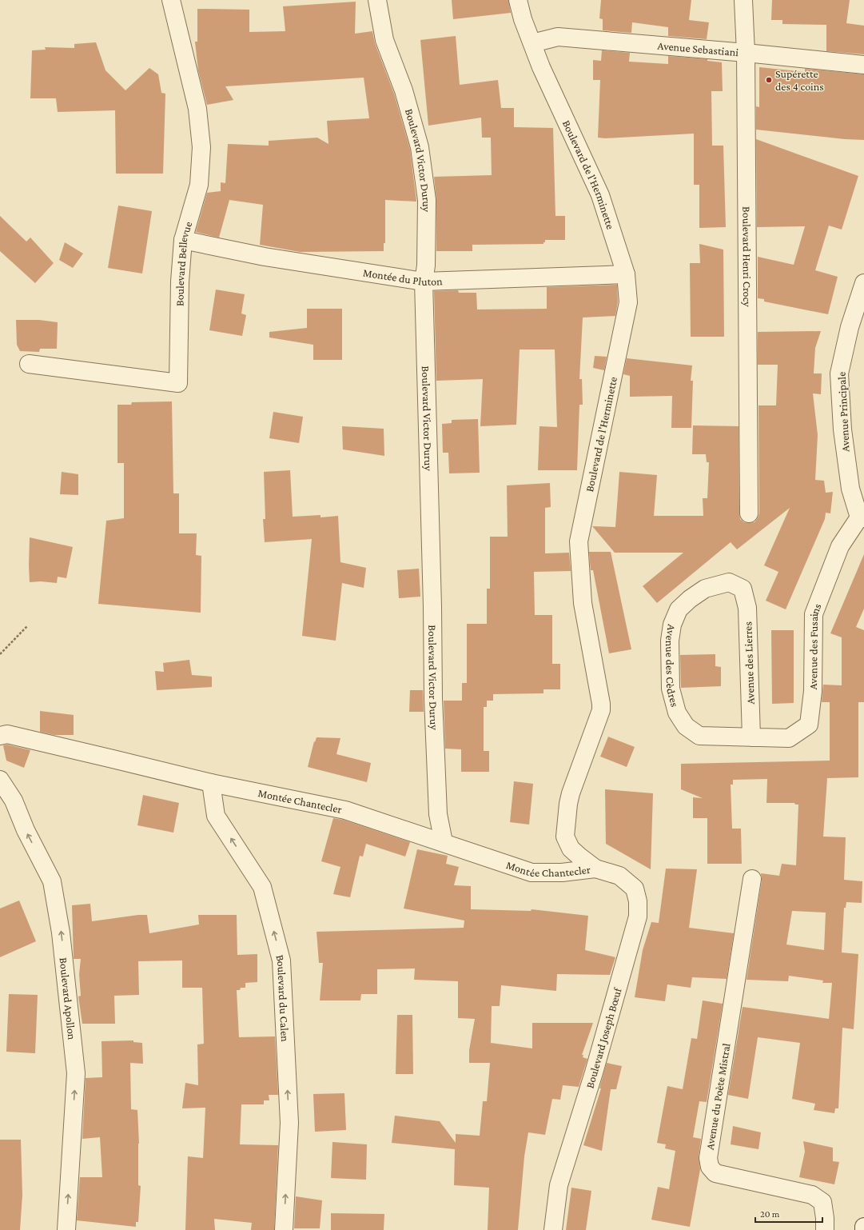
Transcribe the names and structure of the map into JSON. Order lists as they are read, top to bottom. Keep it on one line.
{"streets":{"street":["Avenue Sebastiani","Boulevard Victor Duruy","Boulevard de l'Herminette","Boulevard Henri Crocy","Boulevard Bellevue","Montée du Pluton","Avenue Principale","Avenue des Fusains","Avenue des Lierres","Avenue des Cèdres","Montée Chantecler","Boulevard Apollon","Boulevard du Calen","Boulevard Joseph Bœuf","Avenue du Poète Mistral"]},"crossings":[["Avenue Sebastiani","Boulevard de l'Herminette"],["Avenue Sebastiani","Boulevard Henri Crocy"],["Boulevard Victor Duruy","Montée du Pluton"],["Boulevard Victor Duruy","Montée Chantecler"],["Boulevard de l'Herminette","Montée du Pluton"],["Boulevard de l'Herminette","Montée Chantecler"],["Boulevard de l'Herminette","Boulevard Joseph Bœuf"],["Boulevard Bellevue","Montée du Pluton"],["Avenue Principale","Avenue des Fusains"],["Avenue des Fusains","Avenue des Lierres"],["Avenue des Fusains","Avenue des Cèdres"],["Avenue des Lierres","Avenue des Cèdres"],["Montée Chantecler","Boulevard du Calen"],["Montée Chantecler","Boulevard Joseph Bœuf"]],"one_way":["Boulevard Apollon","Boulevard du Calen"],"places":["Supérette des 4 coins"],"scale_bar":"20 m"}
